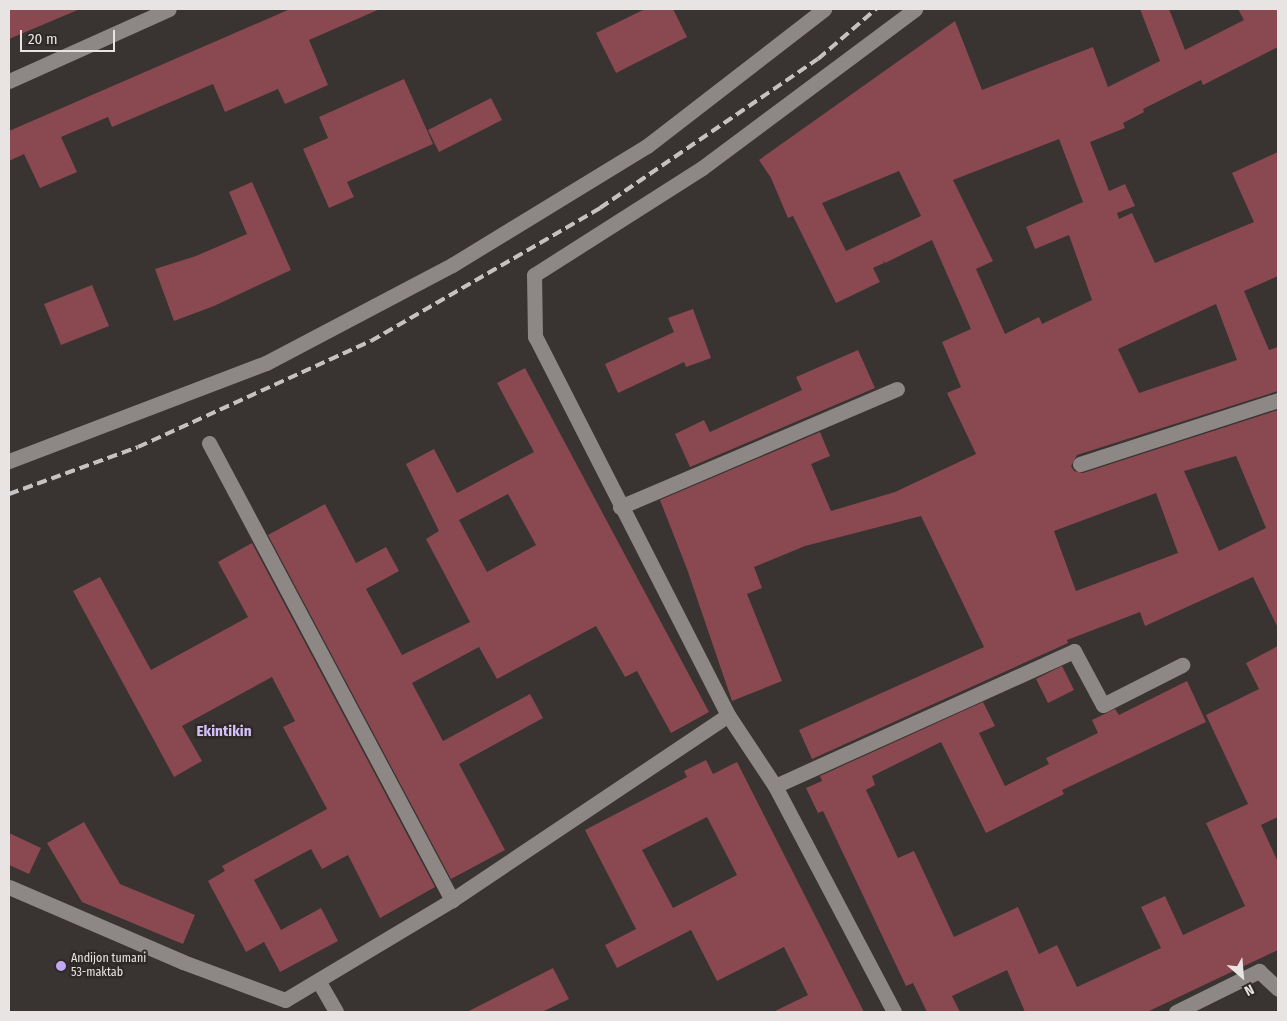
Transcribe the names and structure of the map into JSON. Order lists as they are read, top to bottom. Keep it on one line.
{"districts":["Ekintikin"],"places":["Andijon tumani 53-maktab"],"scale_bar":"20 m","north":"bottom right"}
